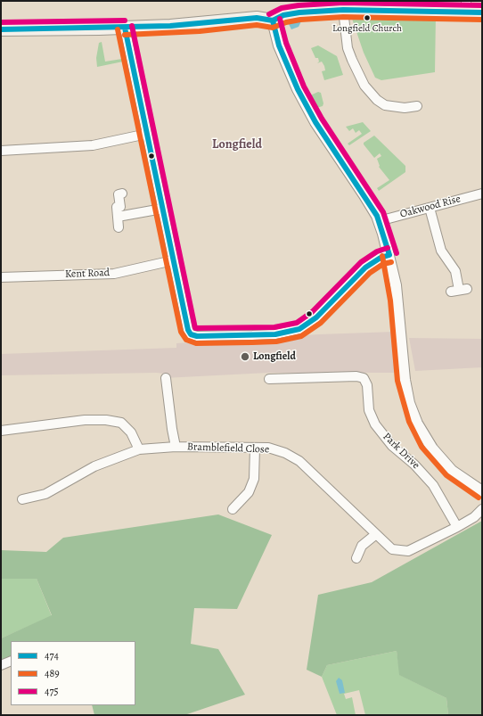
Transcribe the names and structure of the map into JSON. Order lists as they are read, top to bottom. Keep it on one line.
{"streets":{"street":["Oakwood Rise","Kent Road","Bramblefield Close","Park Drive"]},"crossings":[["Bramblefield Close","Park Drive"]],"districts":["Longfield"],"places":["Longfield Church","Longfield"],"lines":["transit line 475","transit line 474","transit line 489"],"legend":["474","489","475"]}
